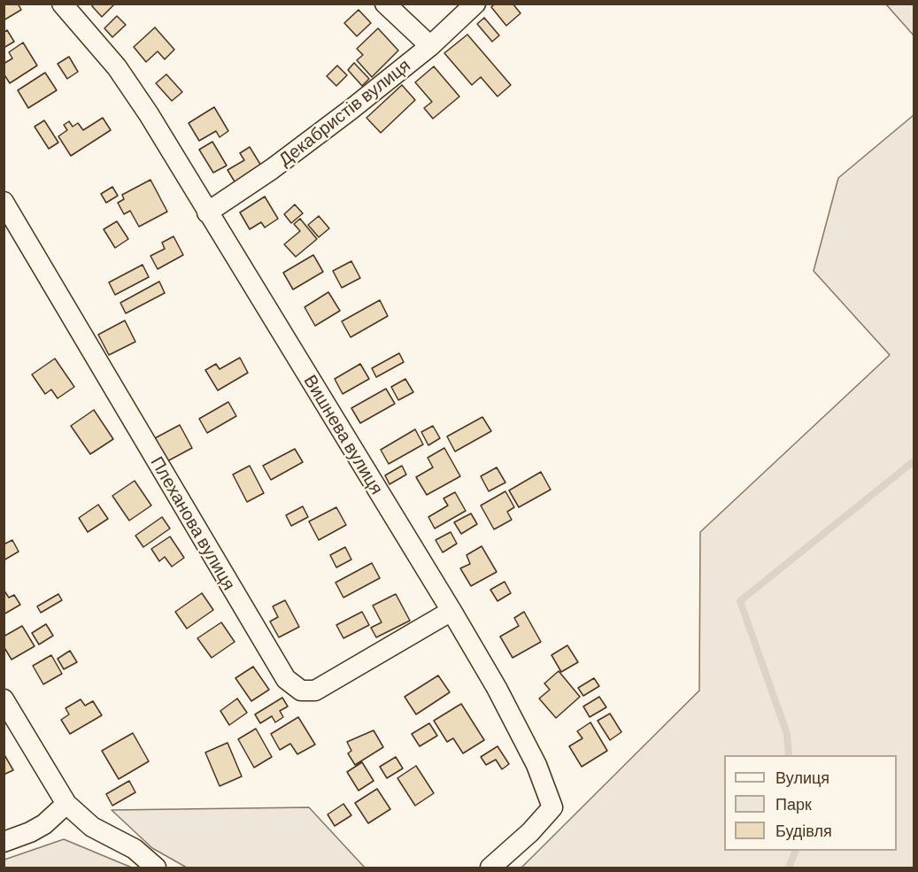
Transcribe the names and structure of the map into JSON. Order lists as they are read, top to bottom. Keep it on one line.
{"streets":{"street":["Декабристів вулиця","Вишнева вулиця","Плеханова вулиця"]},"crossings":[["Декабристів вулиця","Вишнева вулиця"],["Вишнева вулиця","Плеханова вулиця"]],"legend":["Вулиця","Парк","Будівля"]}
